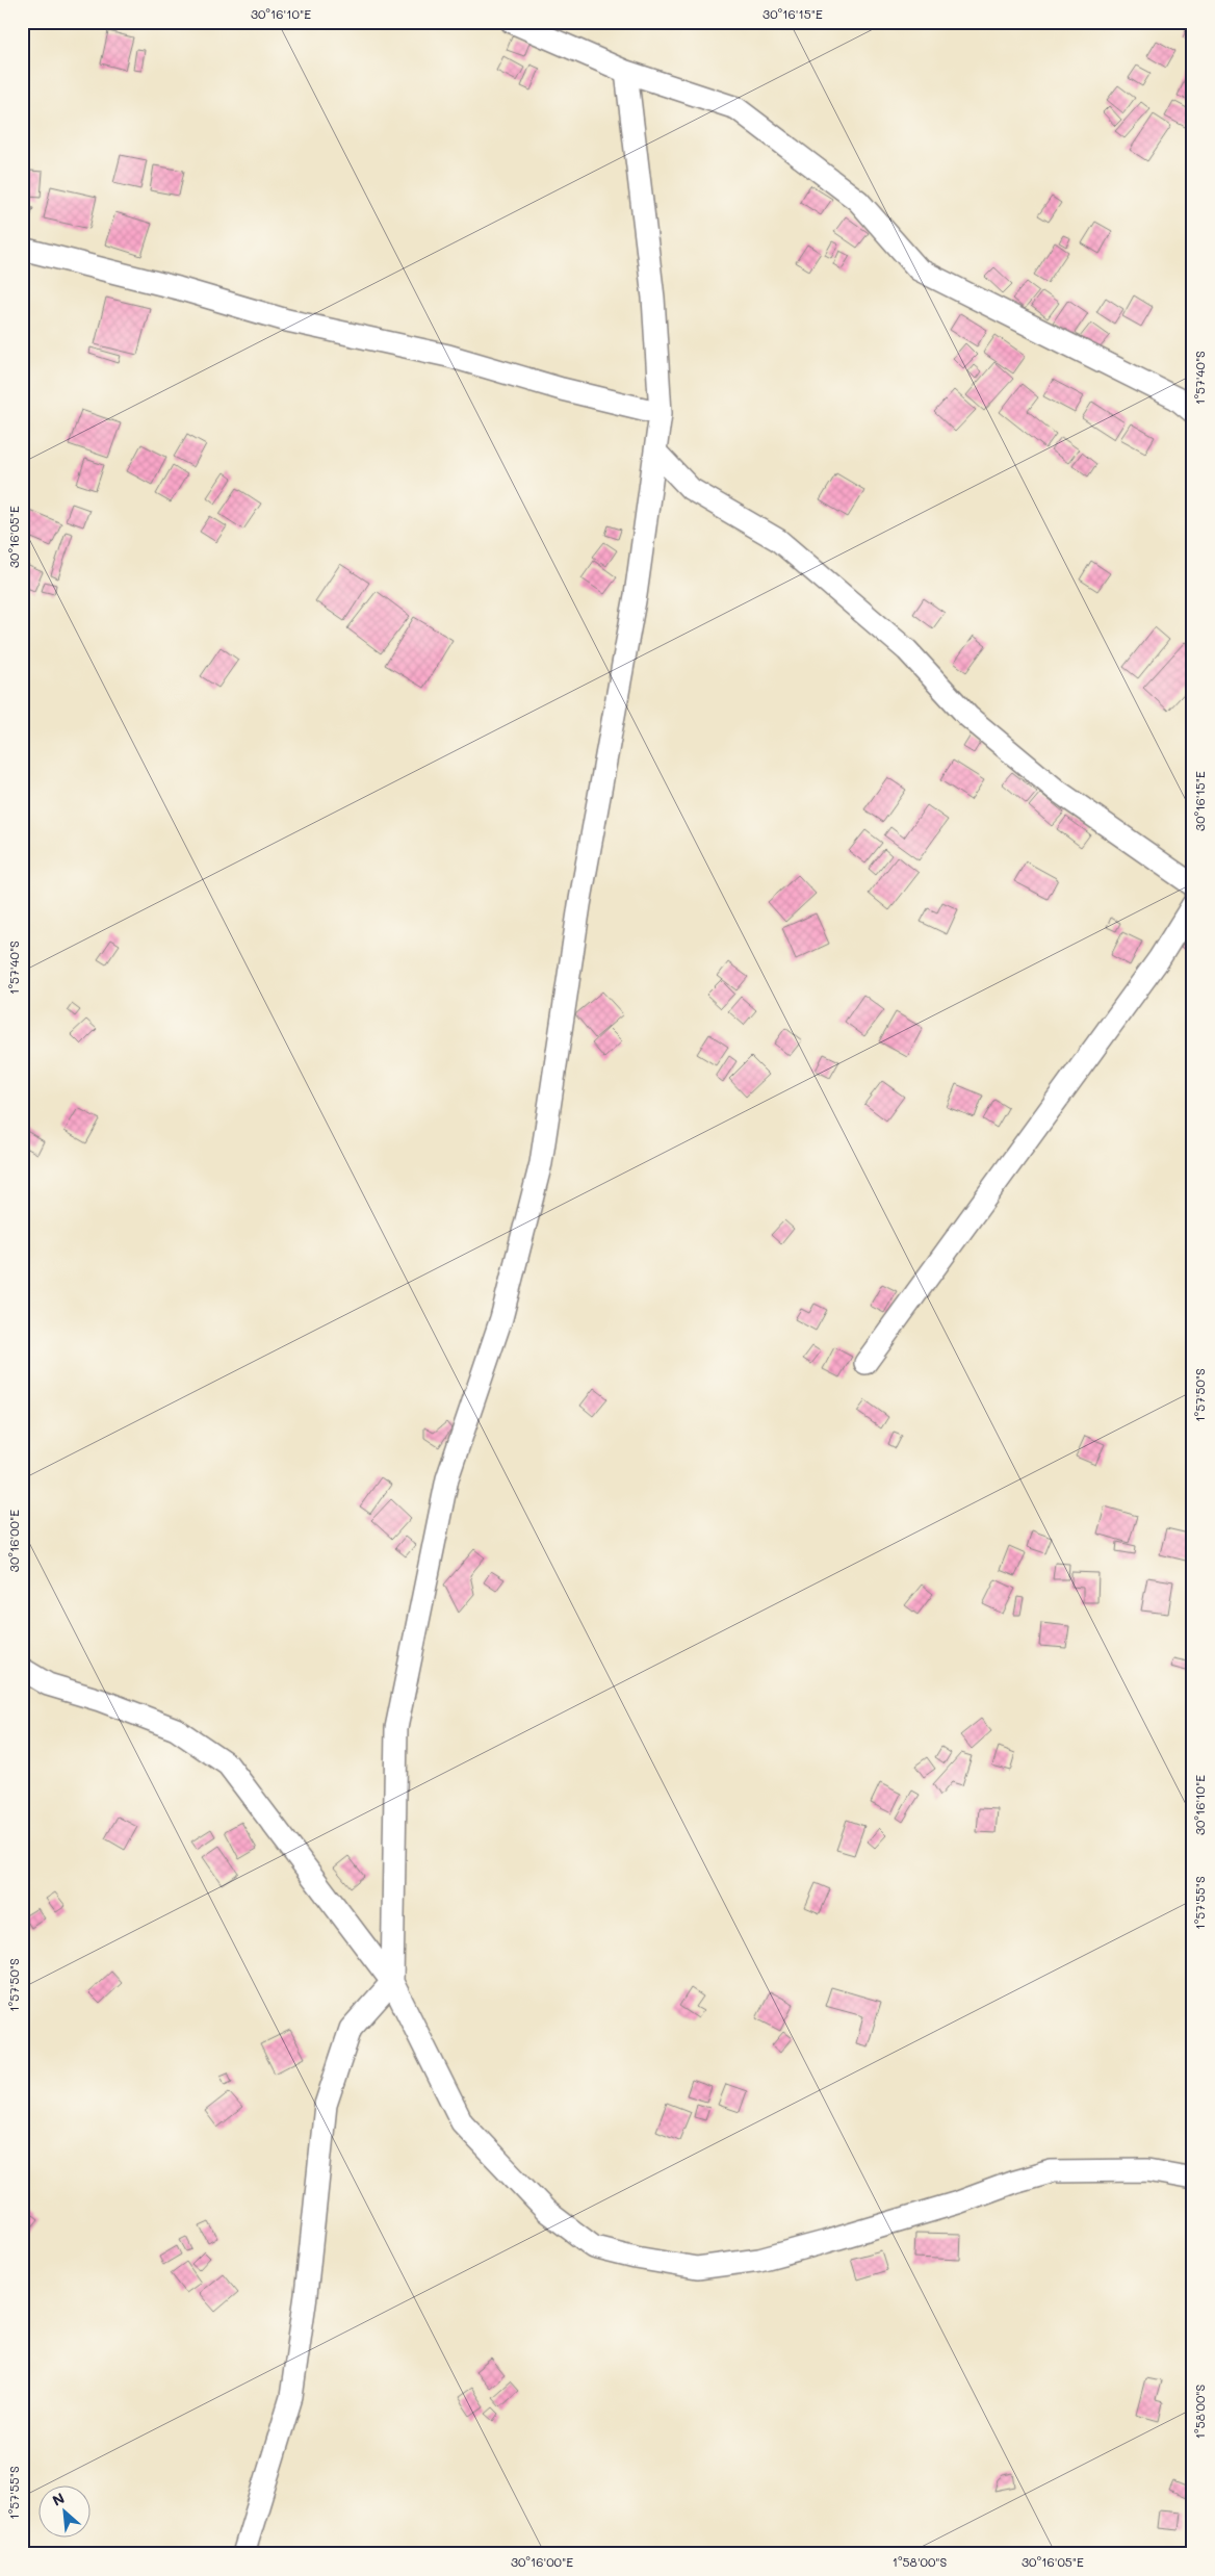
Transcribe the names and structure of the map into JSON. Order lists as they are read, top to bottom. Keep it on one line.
{"north":"top left","coordinates":["30°16'10\"E","30°16'15\"E","1°57'40\"S","30°16'05\"E","1°57'50\"S","30°16'00\"E","1°57'55\"S","1°58'00\"S"]}
